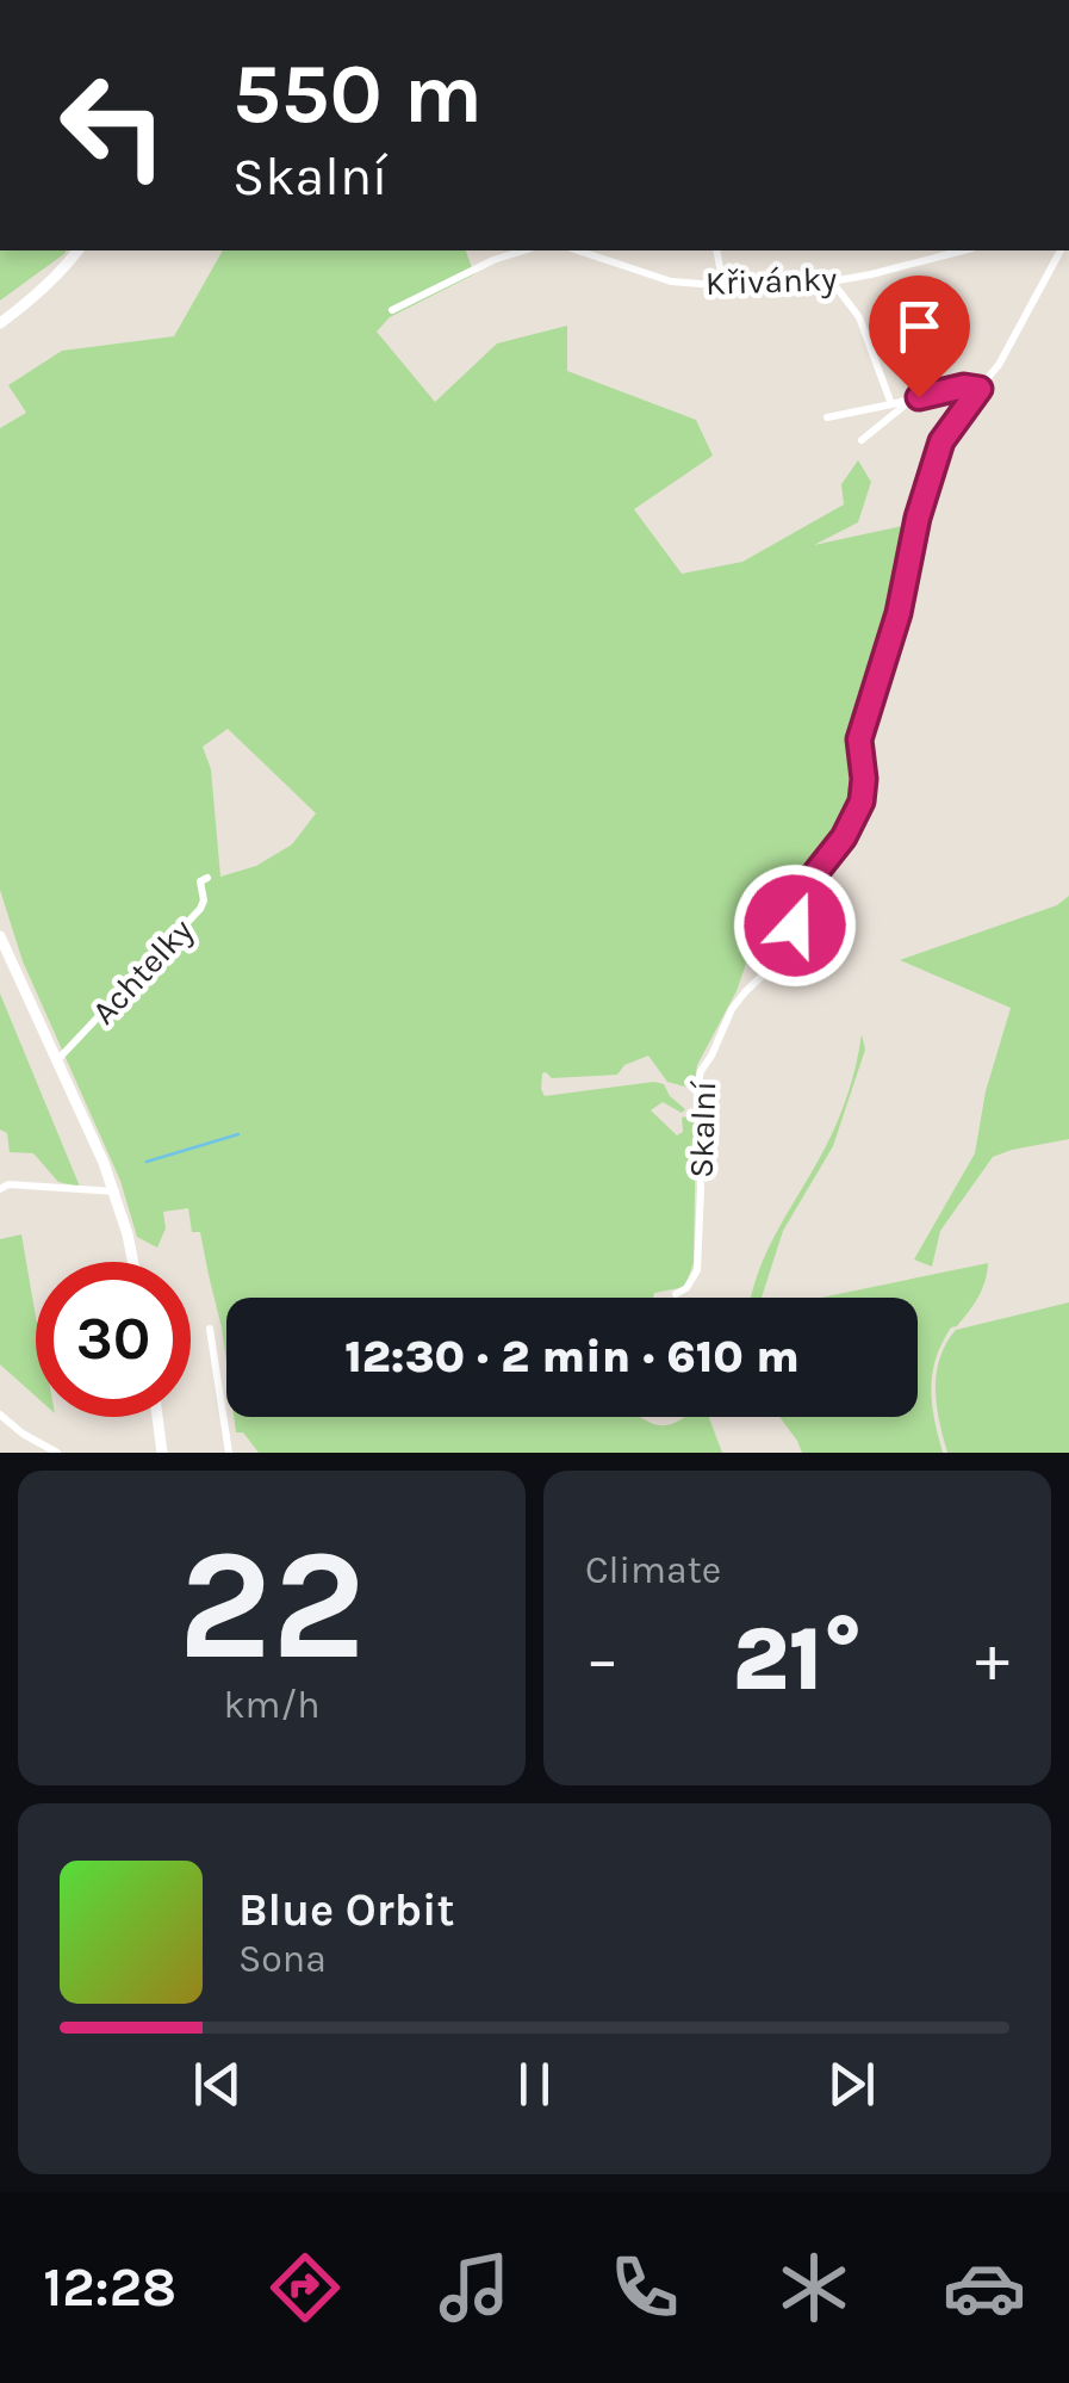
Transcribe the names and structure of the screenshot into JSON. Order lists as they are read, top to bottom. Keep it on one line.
{"streets":{"street":["Křivánky","Achtelky","Skalní"]},"page":{"turn":["550 m","Skalní"],"limit":"30","trip":"12:30 · 2 min · 610 m","tile":[["22","km/h"],"Climate"],"heat":["−","21°","+"],"song":["Blue Orbit","Sona"],"tabs":"12:28"}}
